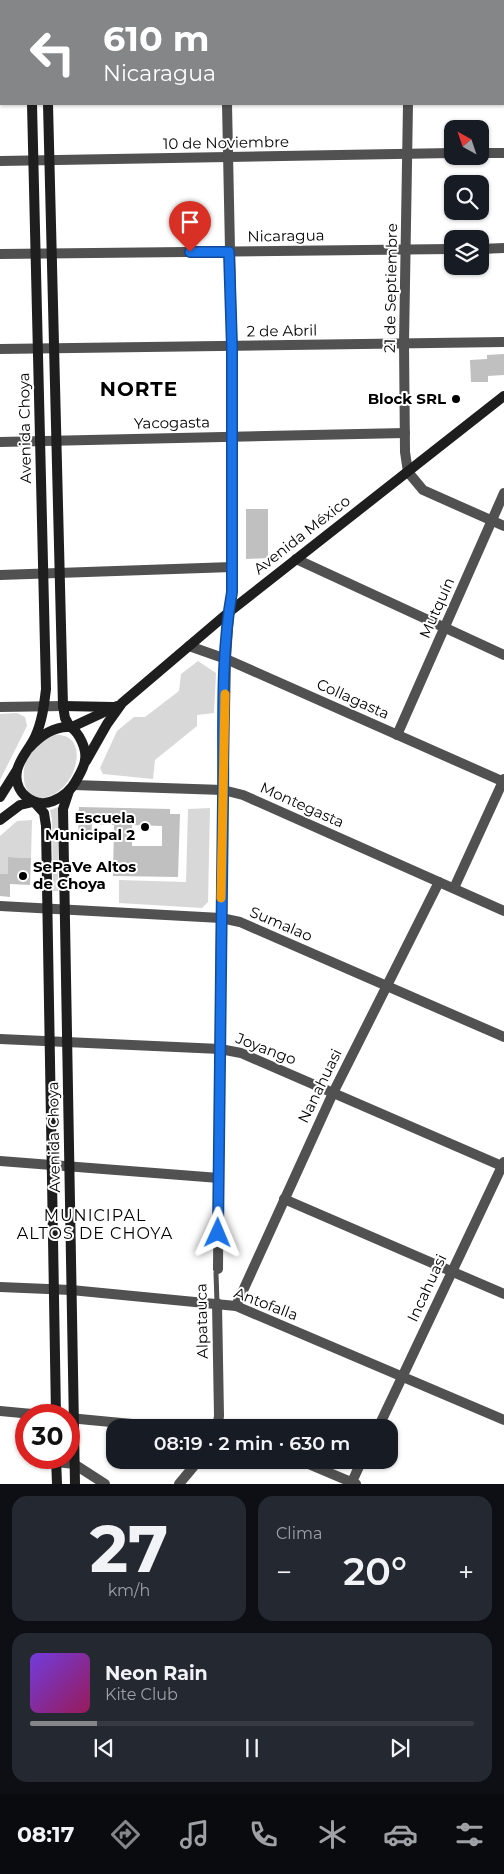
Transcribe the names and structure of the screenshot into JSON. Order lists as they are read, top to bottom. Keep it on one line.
{"streets":{"main road":["Avenida Choya","Avenida México"],"street":["10 de Noviembre","Nicaragua","21 de Septiembre","2 de Abril","Yacogasta","Mutquín","Collagasta","Montegasta","Sumalao","Joyango","Nanahuasi","Incahuasi","Antofalla","Alpatauca"]},"crossings":[["10 de Noviembre","21 de Septiembre"],["10 de Noviembre","Avenida Choya"],["10 de Noviembre","Alpatauca"],["Nicaragua","21 de Septiembre"],["Nicaragua","Avenida Choya"],["Nicaragua","Alpatauca"],["21 de Septiembre","2 de Abril"],["21 de Septiembre","Yacogasta"],["21 de Septiembre","Avenida México"],["2 de Abril","Avenida Choya"],["2 de Abril","Alpatauca"],["Yacogasta","Avenida Choya"],["Yacogasta","Alpatauca"],["Avenida Choya","Avenida México"],["Avenida Choya","Montegasta"],["Avenida Choya","Sumalao"],["Avenida Choya","Joyango"],["Avenida Choya","Antofalla"],["Avenida México","Collagasta"],["Avenida México","Montegasta"],["Avenida México","Alpatauca"],["Mutquín","Collagasta"],["Collagasta","Alpatauca"],["Montegasta","Nanahuasi"],["Montegasta","Alpatauca"],["Sumalao","Nanahuasi"],["Sumalao","Alpatauca"],["Joyango","Nanahuasi"],["Joyango","Incahuasi"],["Joyango","Alpatauca"],["Nanahuasi","Antofalla"],["Incahuasi","Antofalla"],["Antofalla","Alpatauca"]],"districts":["NORTE","MUNICIPAL ALTOS DE CHOYA"],"places":["Block SRL","Escuela Municipal 2","SePaVe Altos de Choya"],"north":"top left","page":{"turn":["610 m","Nicaragua"],"limit":"30","trip":"08:19 · 2 min · 630 m","tile":[["27","km/h"],"Clima"],"heat":["−","20°","+"],"song":["Neon Rain","Kite Club"],"tabs":"08:17"}}
